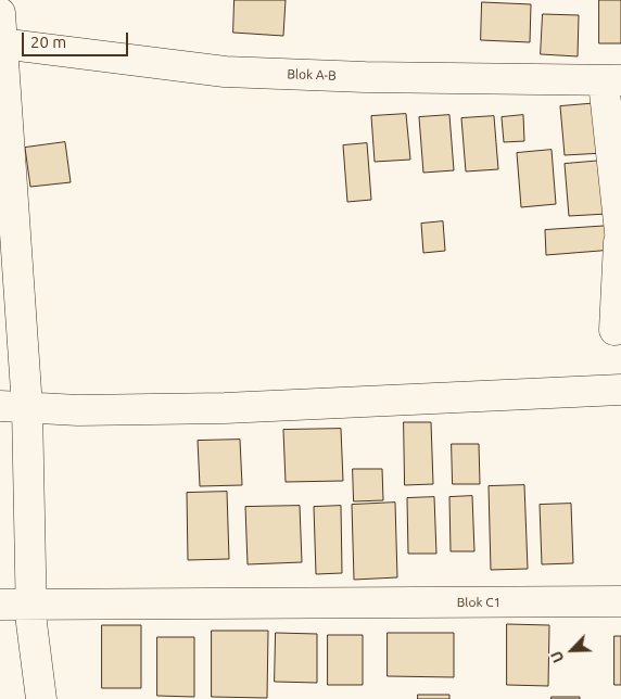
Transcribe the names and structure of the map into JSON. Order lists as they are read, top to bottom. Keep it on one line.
{"streets":{"street":["Blok A-B","Blok C1"]},"scale_bar":"20 m","north":"bottom left"}
